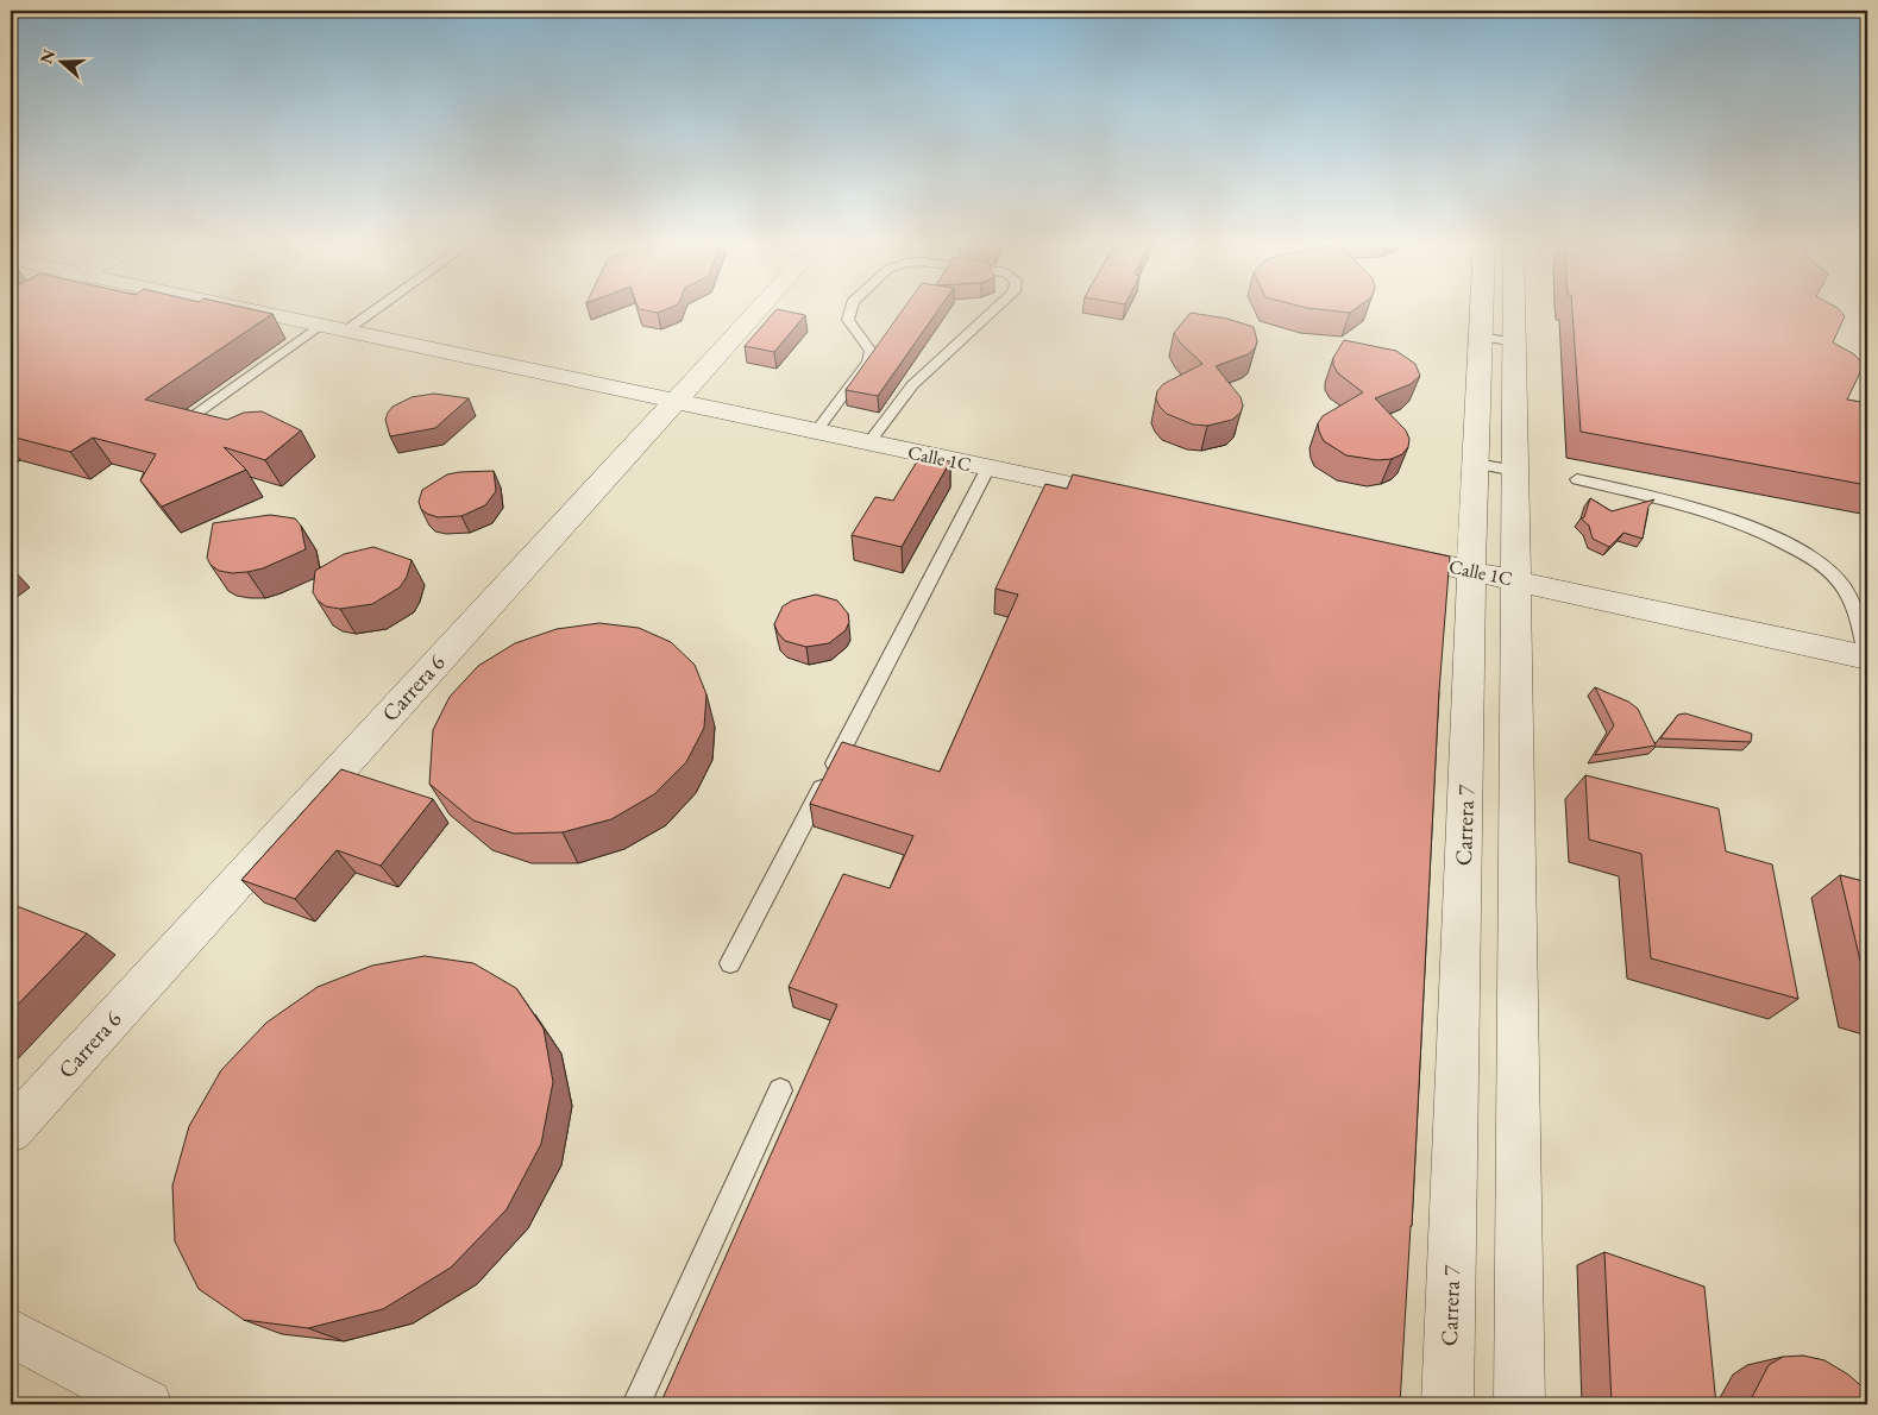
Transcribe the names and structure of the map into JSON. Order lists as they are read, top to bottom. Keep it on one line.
{"streets":{"street":["Calle 1C","Carrera 6","Carrera 7"]},"crossings":[["Calle 1C","Carrera 6"],["Calle 1C","Carrera 7"]],"north":"left"}
